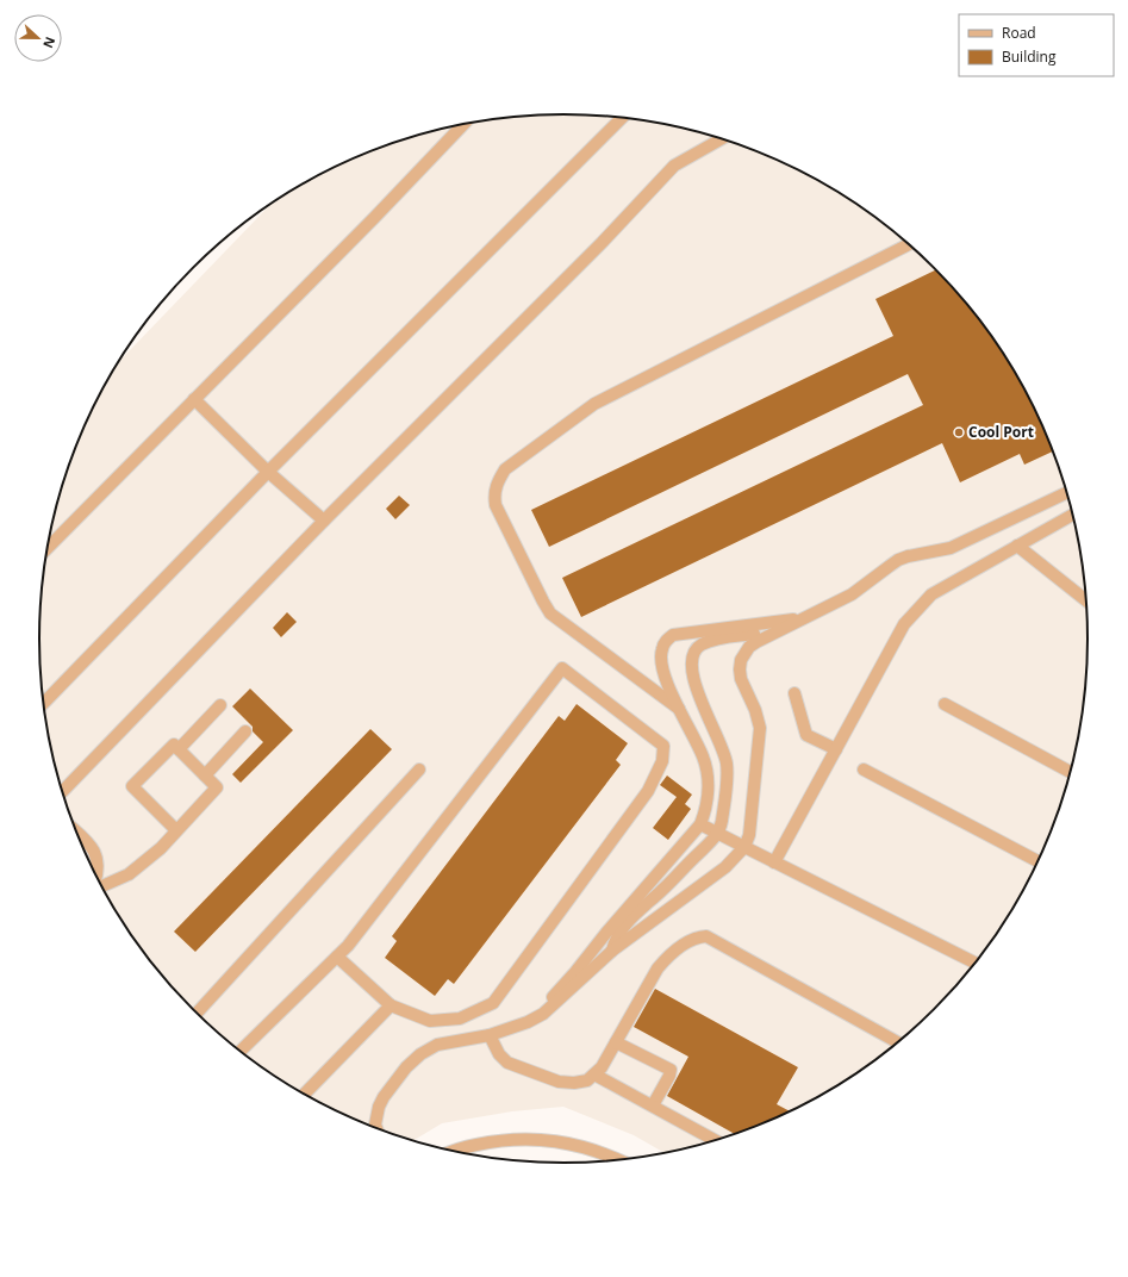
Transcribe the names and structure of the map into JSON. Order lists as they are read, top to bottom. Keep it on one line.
{"places":["Cool Port"],"legend":["Road","Building"],"north":"right"}
